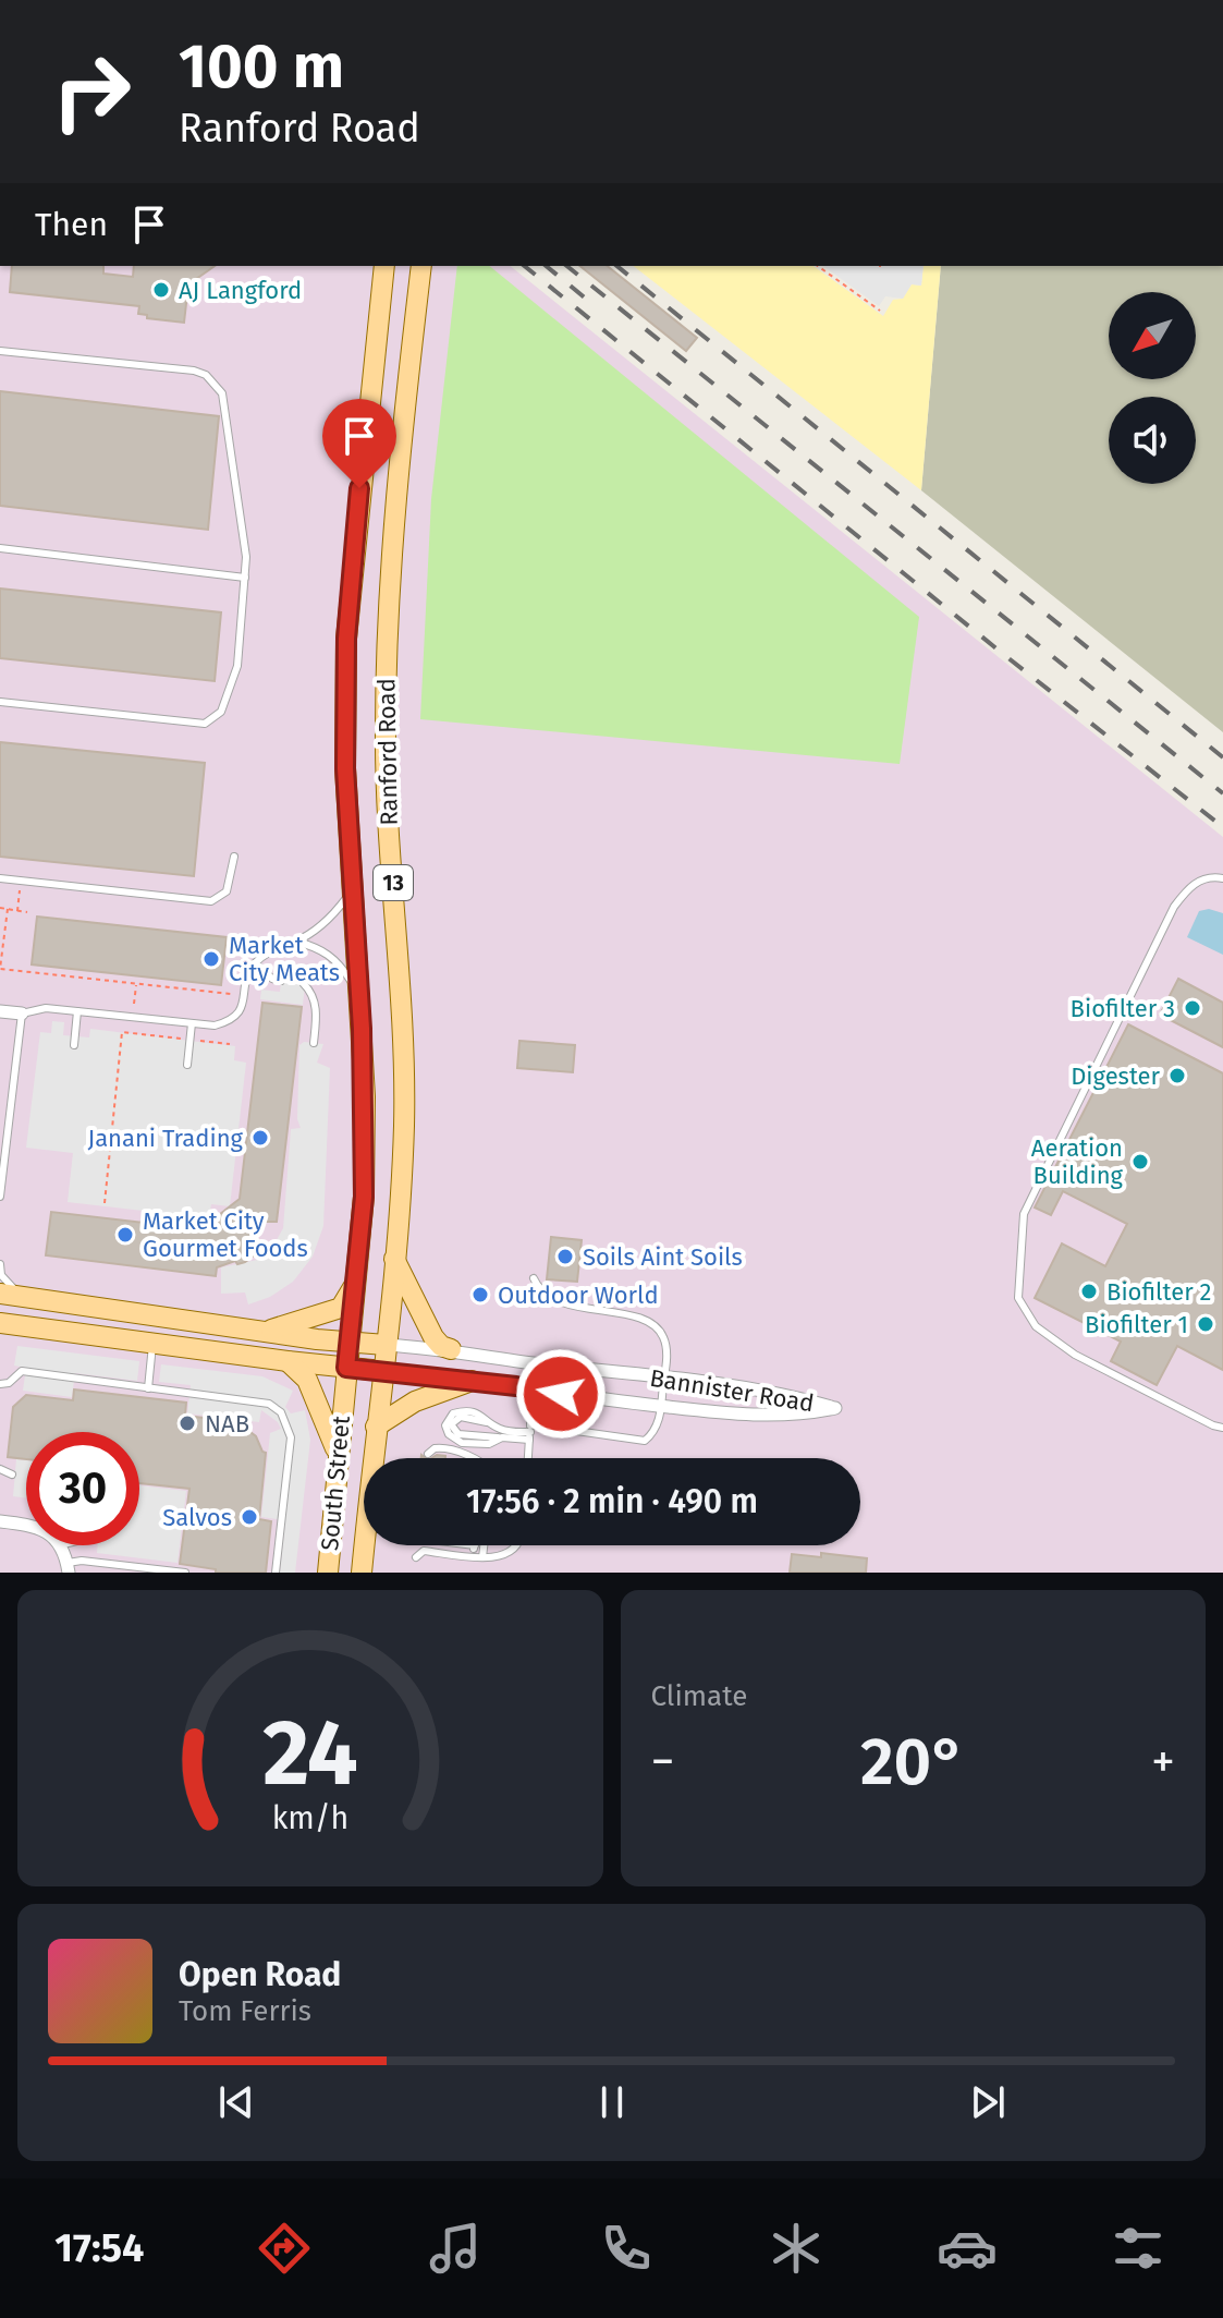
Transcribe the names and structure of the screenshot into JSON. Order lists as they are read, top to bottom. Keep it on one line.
{"streets":{"main road":["Ranford Road","13","Bannister Road","South Street"]},"crossings":[["Ranford Road","Bannister Road"],["Ranford Road","South Street"],["Bannister Road","South Street"]],"places":["AJ Langford","Market City Meats","Biofilter 3","Digester","Janani Trading","Aeration Building","Market City Gourmet Foods","Soils Aint Soils","Biofilter 2","Outdoor World","Biofilter 1","NAB","Salvos"],"north":"bottom left","page":{"turn":["100 m","Ranford Road"],"then":"Then","limit":"30","trip":"17:56 · 2 min · 490 m","tile":"Climate","heat":["−","20°","+"],"song":["Open Road","Tom Ferris"],"tabs":"17:54","gauge":["24","km/h"]}}
